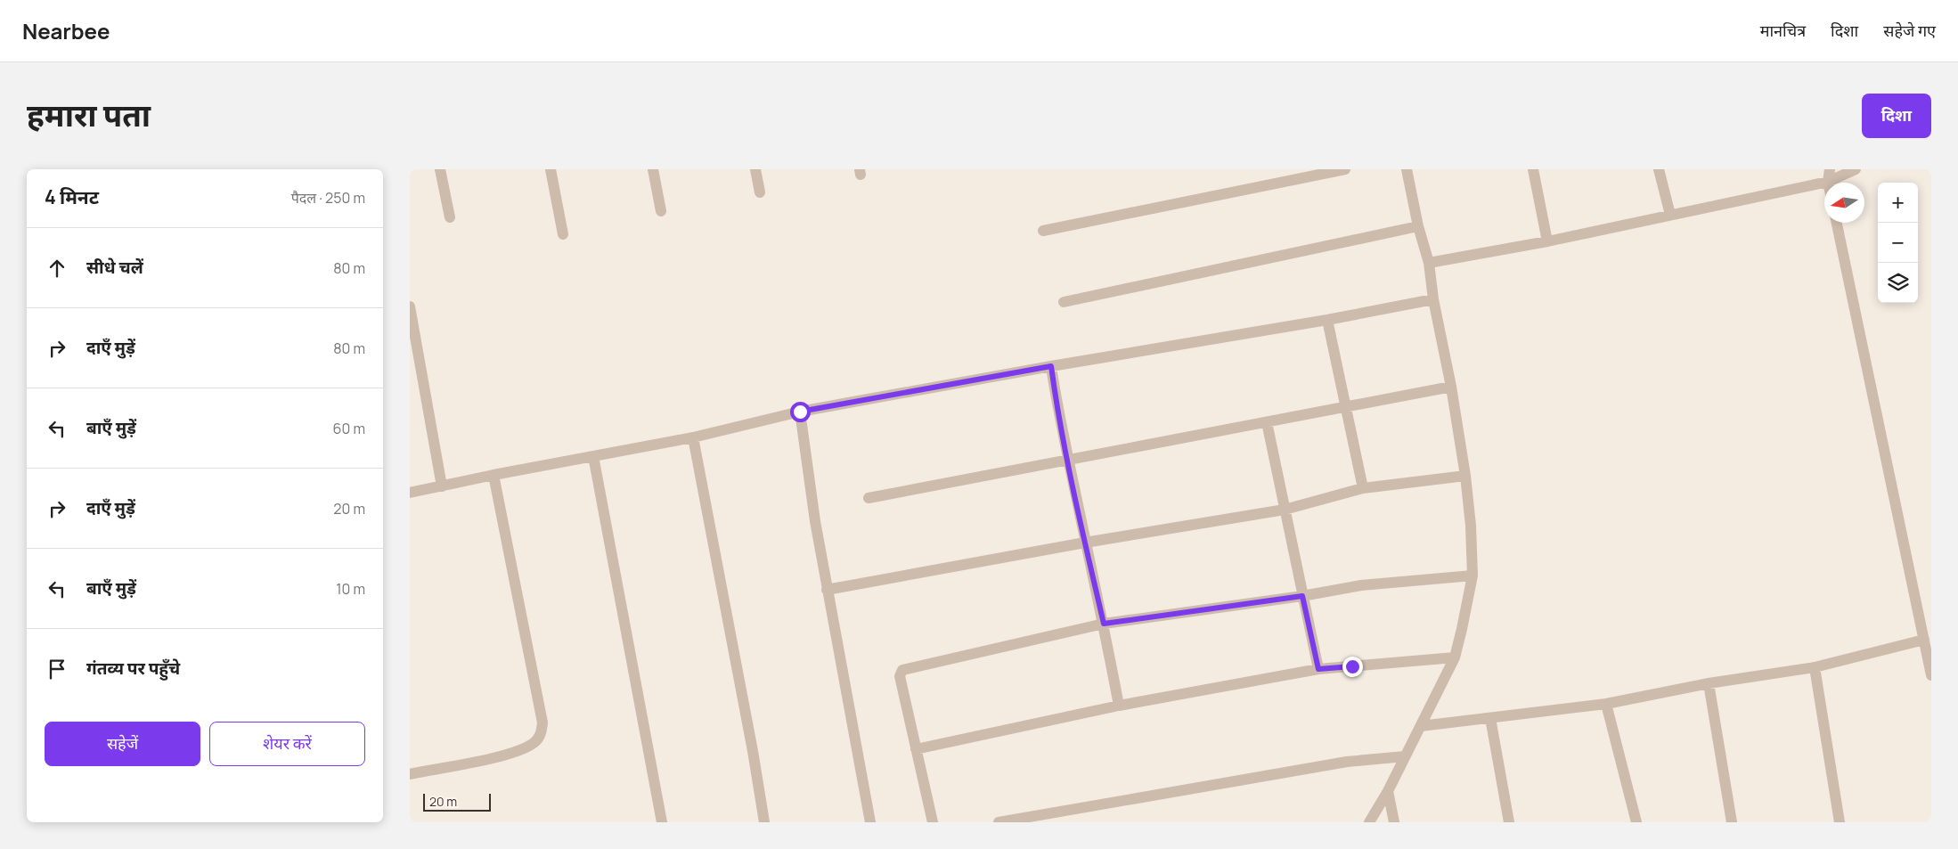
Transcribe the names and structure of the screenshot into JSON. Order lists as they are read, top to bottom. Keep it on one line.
{"scale_bar":"20 m","north":"left","page":{"header":"Nearbee","nav":["मानचित्र","दिशा","सहेजे गए"],"title":"हमारा पता","buttons":["दिशा",["सहेजें","शेयर करें"]],"heading":["4 मिनट","पैदल · 250 m"],"map_buttons":["+","−"],"list":[["सीधे चलें","80 m"],["दाएँ मुड़ें","80 m"],["बाएँ मुड़ें","60 m"],["दाएँ मुड़ें","20 m"],["बाएँ मुड़ें","10 m"],"गंतव्य पर पहुँचे"],"scale":"20 m"}}
